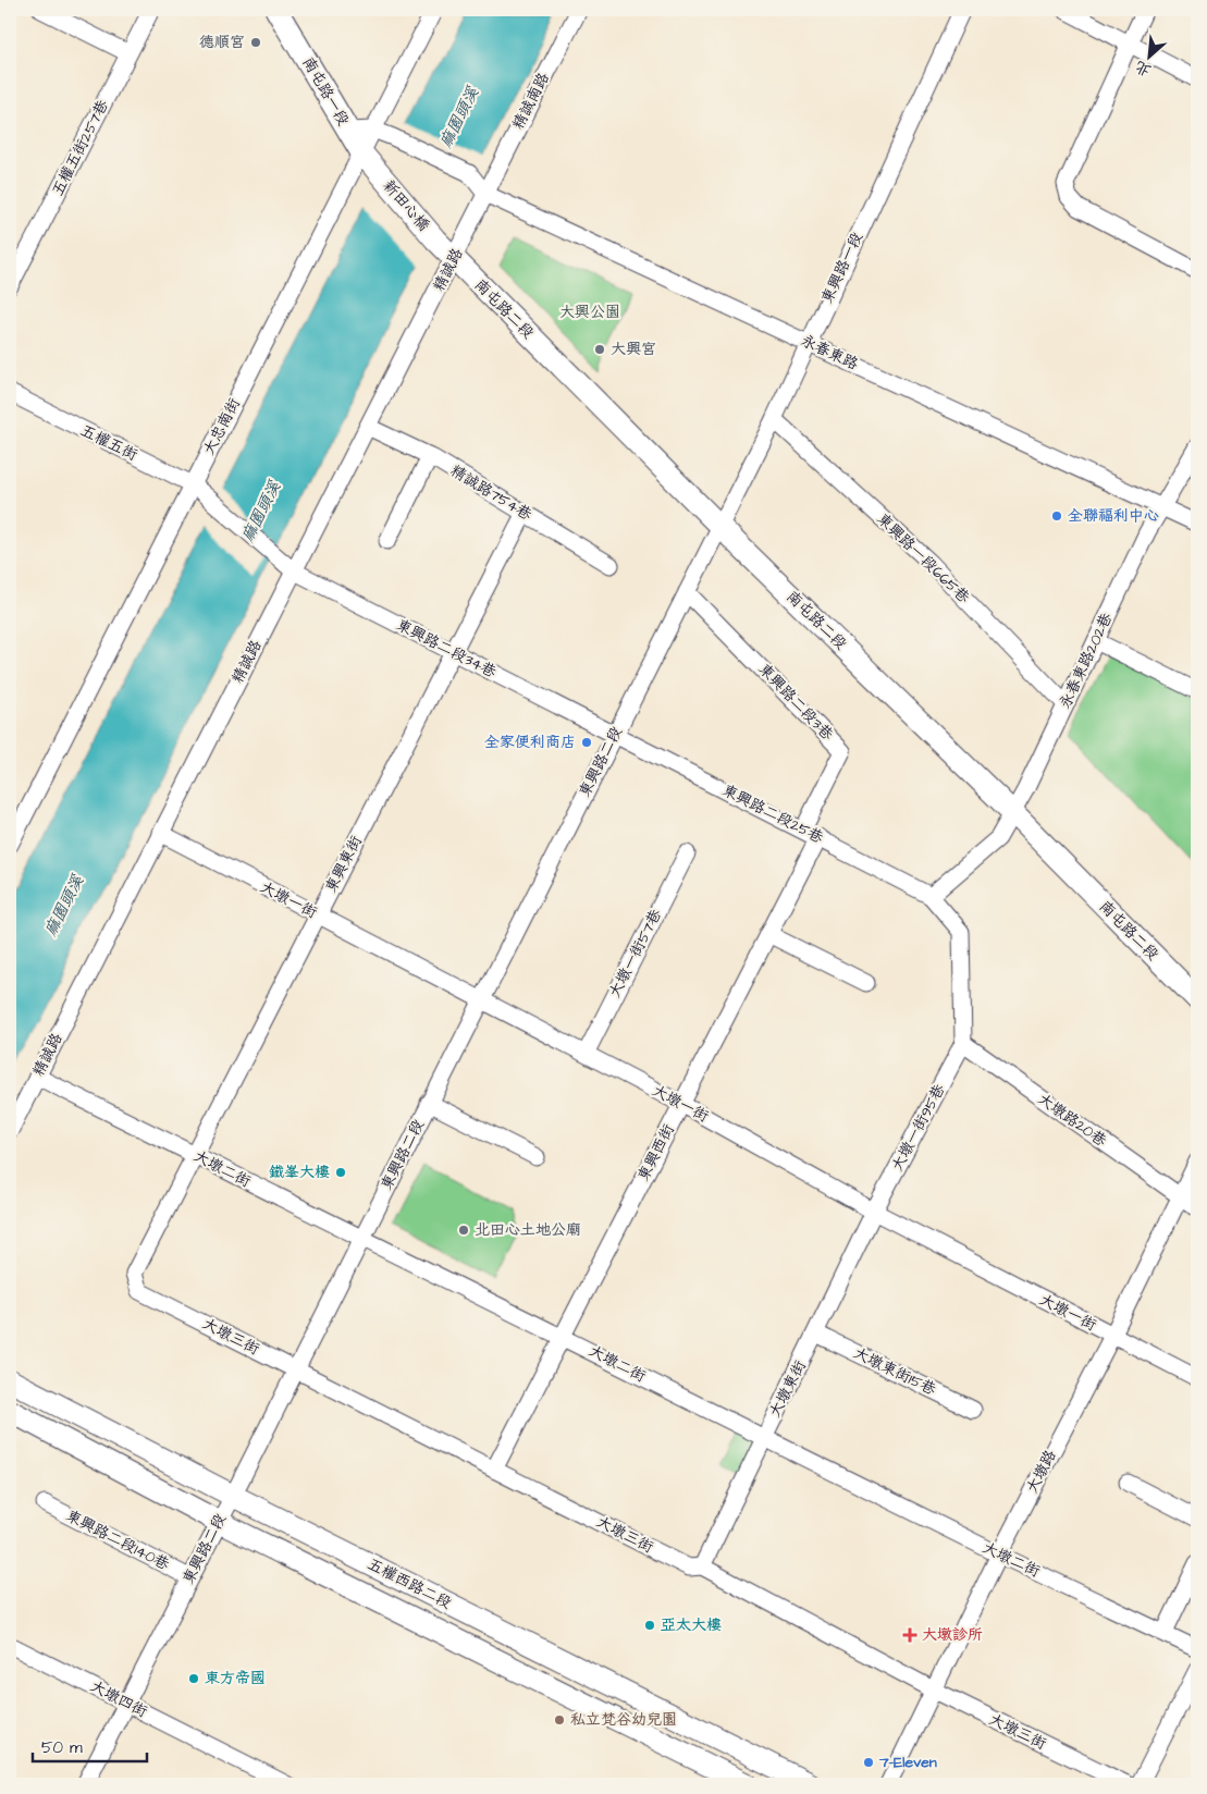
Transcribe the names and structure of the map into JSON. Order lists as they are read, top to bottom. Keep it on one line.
{"streets":{"main road":["南屯路一段","新田心橋","南屯路二段","五權西路二段"],"street":["精誠南路","五權五街257巷","東興路一段","精誠路","永春東路","大忠南街","五權五街","精誠路754巷","東興路一段665巷","東興路二段34巷","永春東路202巷","東興路二段3巷","東興路二段","東興路二段25巷","東興東街","大墩一街","大墩一街57巷","大墩路20巷","大墩一街95巷","東興西街","大墩二街","大墩三街","大墩東街15巷","大墩東街","大墩路","東興路二段140巷","大墩四街"]},"crossings":[["南屯路一段","新田心橋"],["南屯路一段","大忠南街"],["精誠南路","精誠路"],["精誠南路","永春東路"],["新田心橋","南屯路二段"],["東興路一段","南屯路二段"],["東興路一段","永春東路"],["東興路一段","東興路一段665巷"],["東興路一段","東興路二段"],["精誠路","南屯路二段"],["精誠路","永春東路"],["精誠路","精誠路754巷"],["精誠路","東興路二段34巷"],["精誠路","大墩一街"],["精誠路","大墩二街"],["南屯路二段","永春東路202巷"],["南屯路二段","東興路二段"],["永春東路","大忠南街"],["永春東路","永春東路202巷"],["大忠南街","五權五街"],["五權五街","東興路二段34巷"],["精誠路754巷","東興東街"],["東興路一段665巷","永春東路202巷"],["東興路二段34巷","東興路二段"],["東興路二段34巷","東興路二段25巷"],["東興路二段34巷","東興東街"],["永春東路202巷","東興路二段25巷"],["東興路二段3巷","東興路二段"],["東興路二段3巷","東興路二段25巷"],["東興路二段3巷","東興西街"],["東興路二段","東興路二段25巷"],["東興路二段","大墩一街"],["東興路二段","大墩二街"],["東興路二段","大墩三街"],["東興路二段","東興路二段140巷"],["東興路二段","五權西路二段"],["東興路二段","大墩四街"],["東興路二段25巷","東興西街"],["東興東街","大墩一街"],["東興東街","大墩二街"],["東興東街","大墩三街"],["大墩一街","大墩一街57巷"],["大墩一街","大墩一街95巷"],["大墩一街","東興西街"],["大墩一街","大墩東街"],["大墩一街","大墩路"],["大墩路20巷","大墩一街95巷"],["大墩路20巷","大墩路"],["大墩一街95巷","大墩東街"],["東興西街","大墩二街"],["東興西街","大墩三街"],["大墩二街","大墩東街"],["大墩二街","大墩路"],["大墩三街","大墩東街"],["大墩三街","大墩路"],["大墩東街15巷","大墩東街"]],"water":["麻園頭溪"],"parks":["大興公園"],"places":{"other":["德順宮","大興宮","全聯福利中心","全家便利商店","鐵峯大樓","北田心土地公廟","亞太大樓","東方帝國","私立梵谷幼兒園","7-Eleven"],"health":["大墩診所"]},"scale_bar":"50 m","north":"bottom left"}
